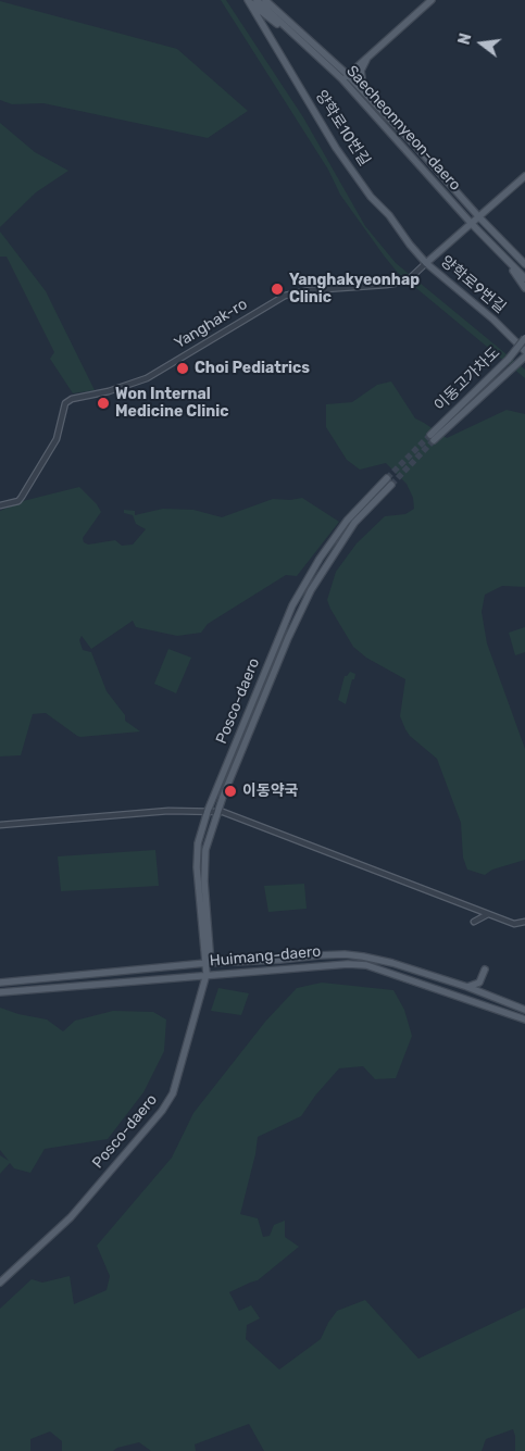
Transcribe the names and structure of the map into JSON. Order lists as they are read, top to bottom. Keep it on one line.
{"streets":{"main road":["양학로10번길","Saecheonnyeon-daero","양학로9번길","Yanghak-ro","이동고가차도","Posco-daero","Huimang-daero"]},"crossings":[["양학로10번길","양학로9번길"],["양학로10번길","Yanghak-ro"],["Saecheonnyeon-daero","Yanghak-ro"],["양학로9번길","Yanghak-ro"],["Posco-daero","Huimang-daero"]],"places":["Yanghakyeonhap Clinic","Choi Pediatrics","Won Internal Medicine Clinic","이동약국"],"north":"left"}
